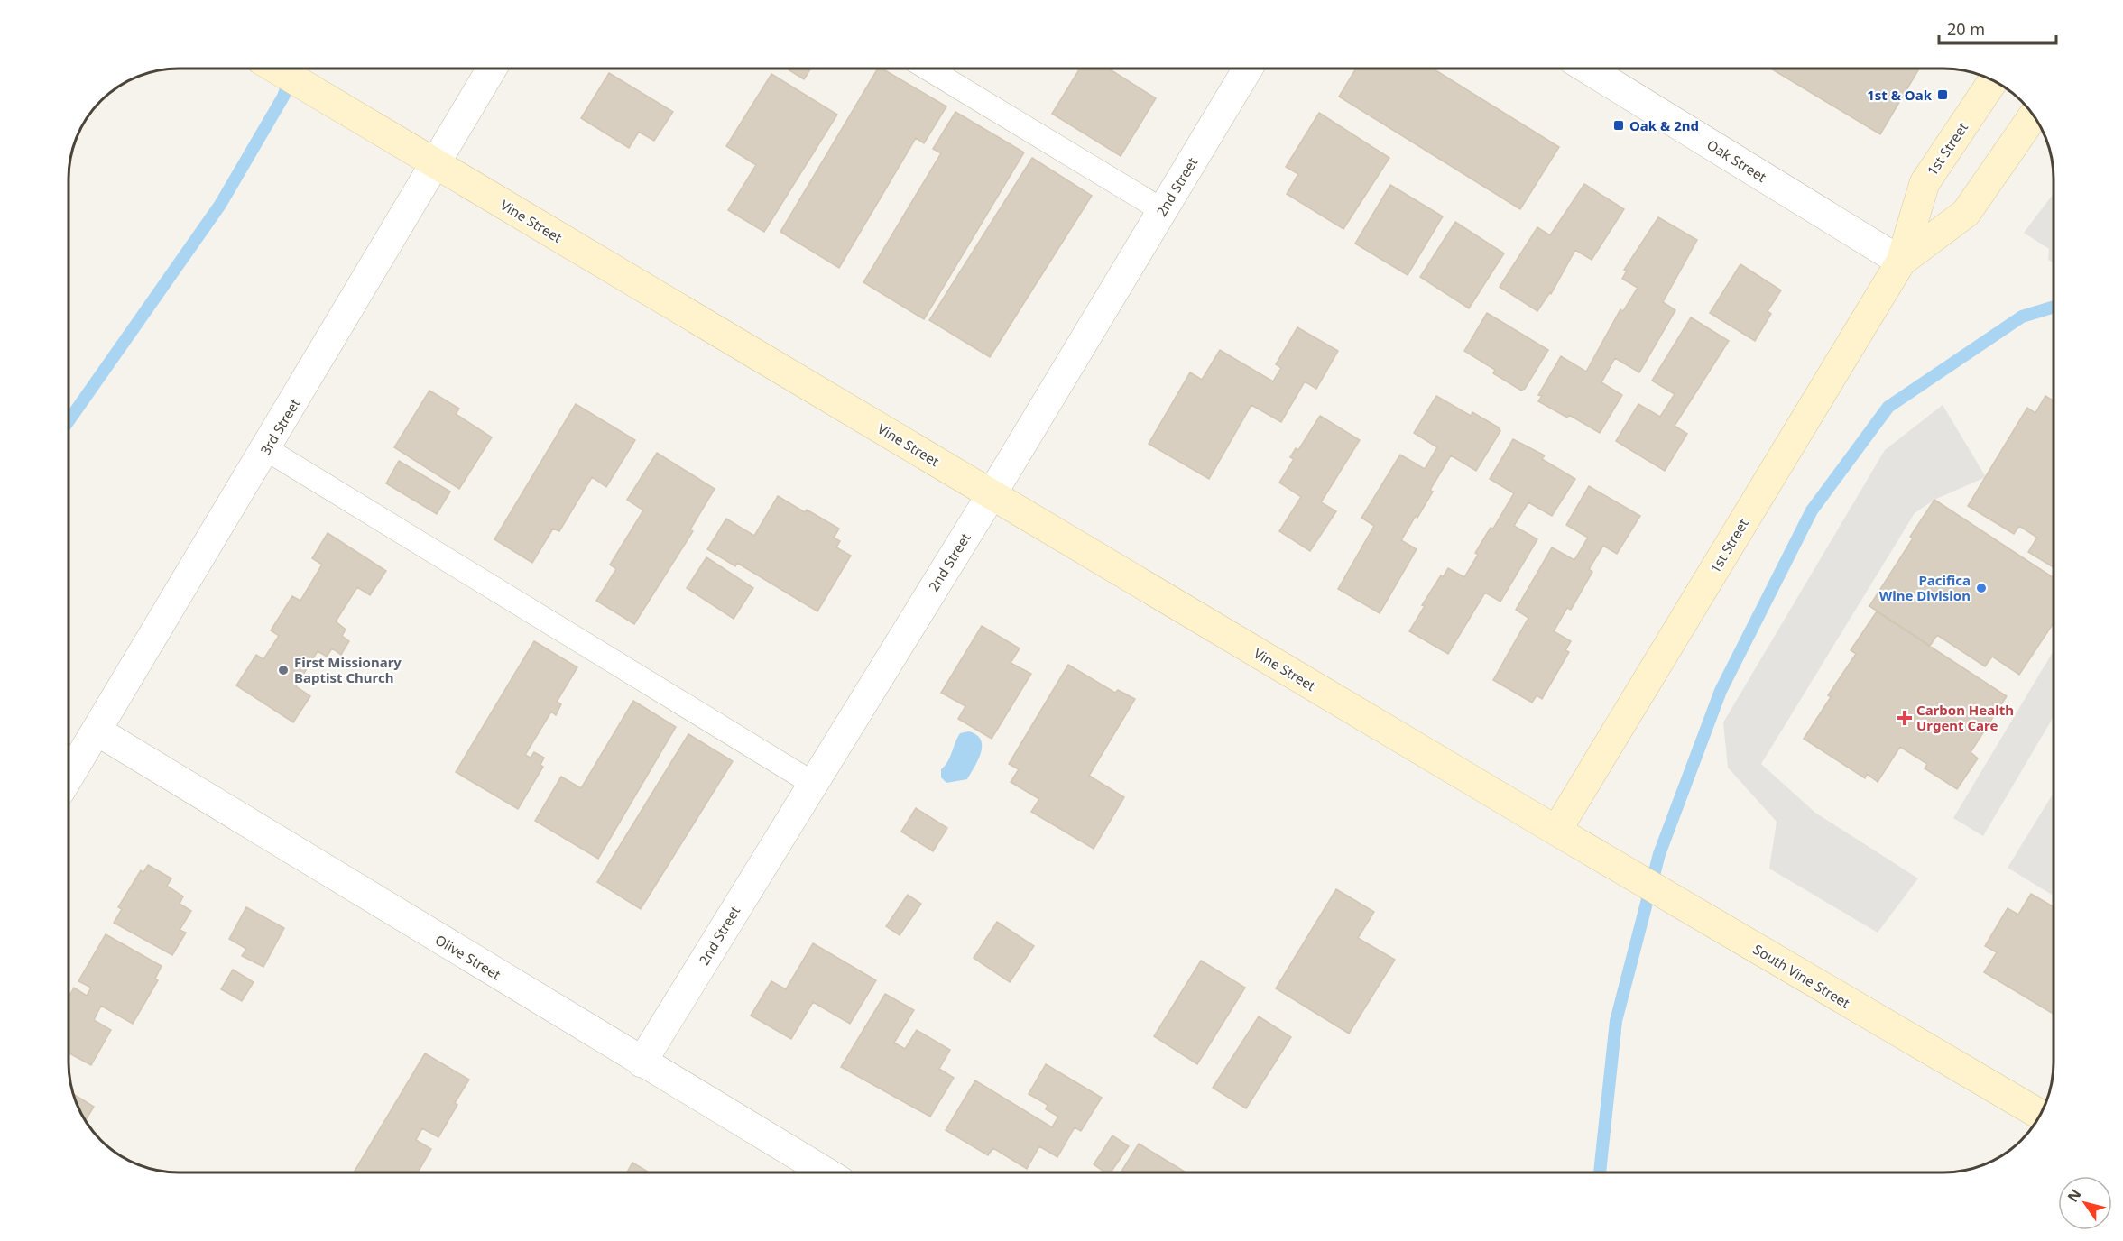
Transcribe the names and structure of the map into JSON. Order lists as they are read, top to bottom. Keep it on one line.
{"streets":{"street":["1st Street","Oak Street","2nd Street","Vine Street","3rd Street","Olive Street","South Vine Street"]},"crossings":[["1st Street","Oak Street"],["1st Street","Vine Street"],["1st Street","South Vine Street"],["2nd Street","Vine Street"],["2nd Street","Olive Street"],["Vine Street","3rd Street"],["Vine Street","South Vine Street"],["3rd Street","Olive Street"]],"places":{"transit":["1st & Oak","Oak & 2nd"],"other":["Pacifica Wine Division","First Missionary Baptist Church"],"health":["Carbon Health Urgent Care"]},"scale_bar":"20 m","north":"top left"}
